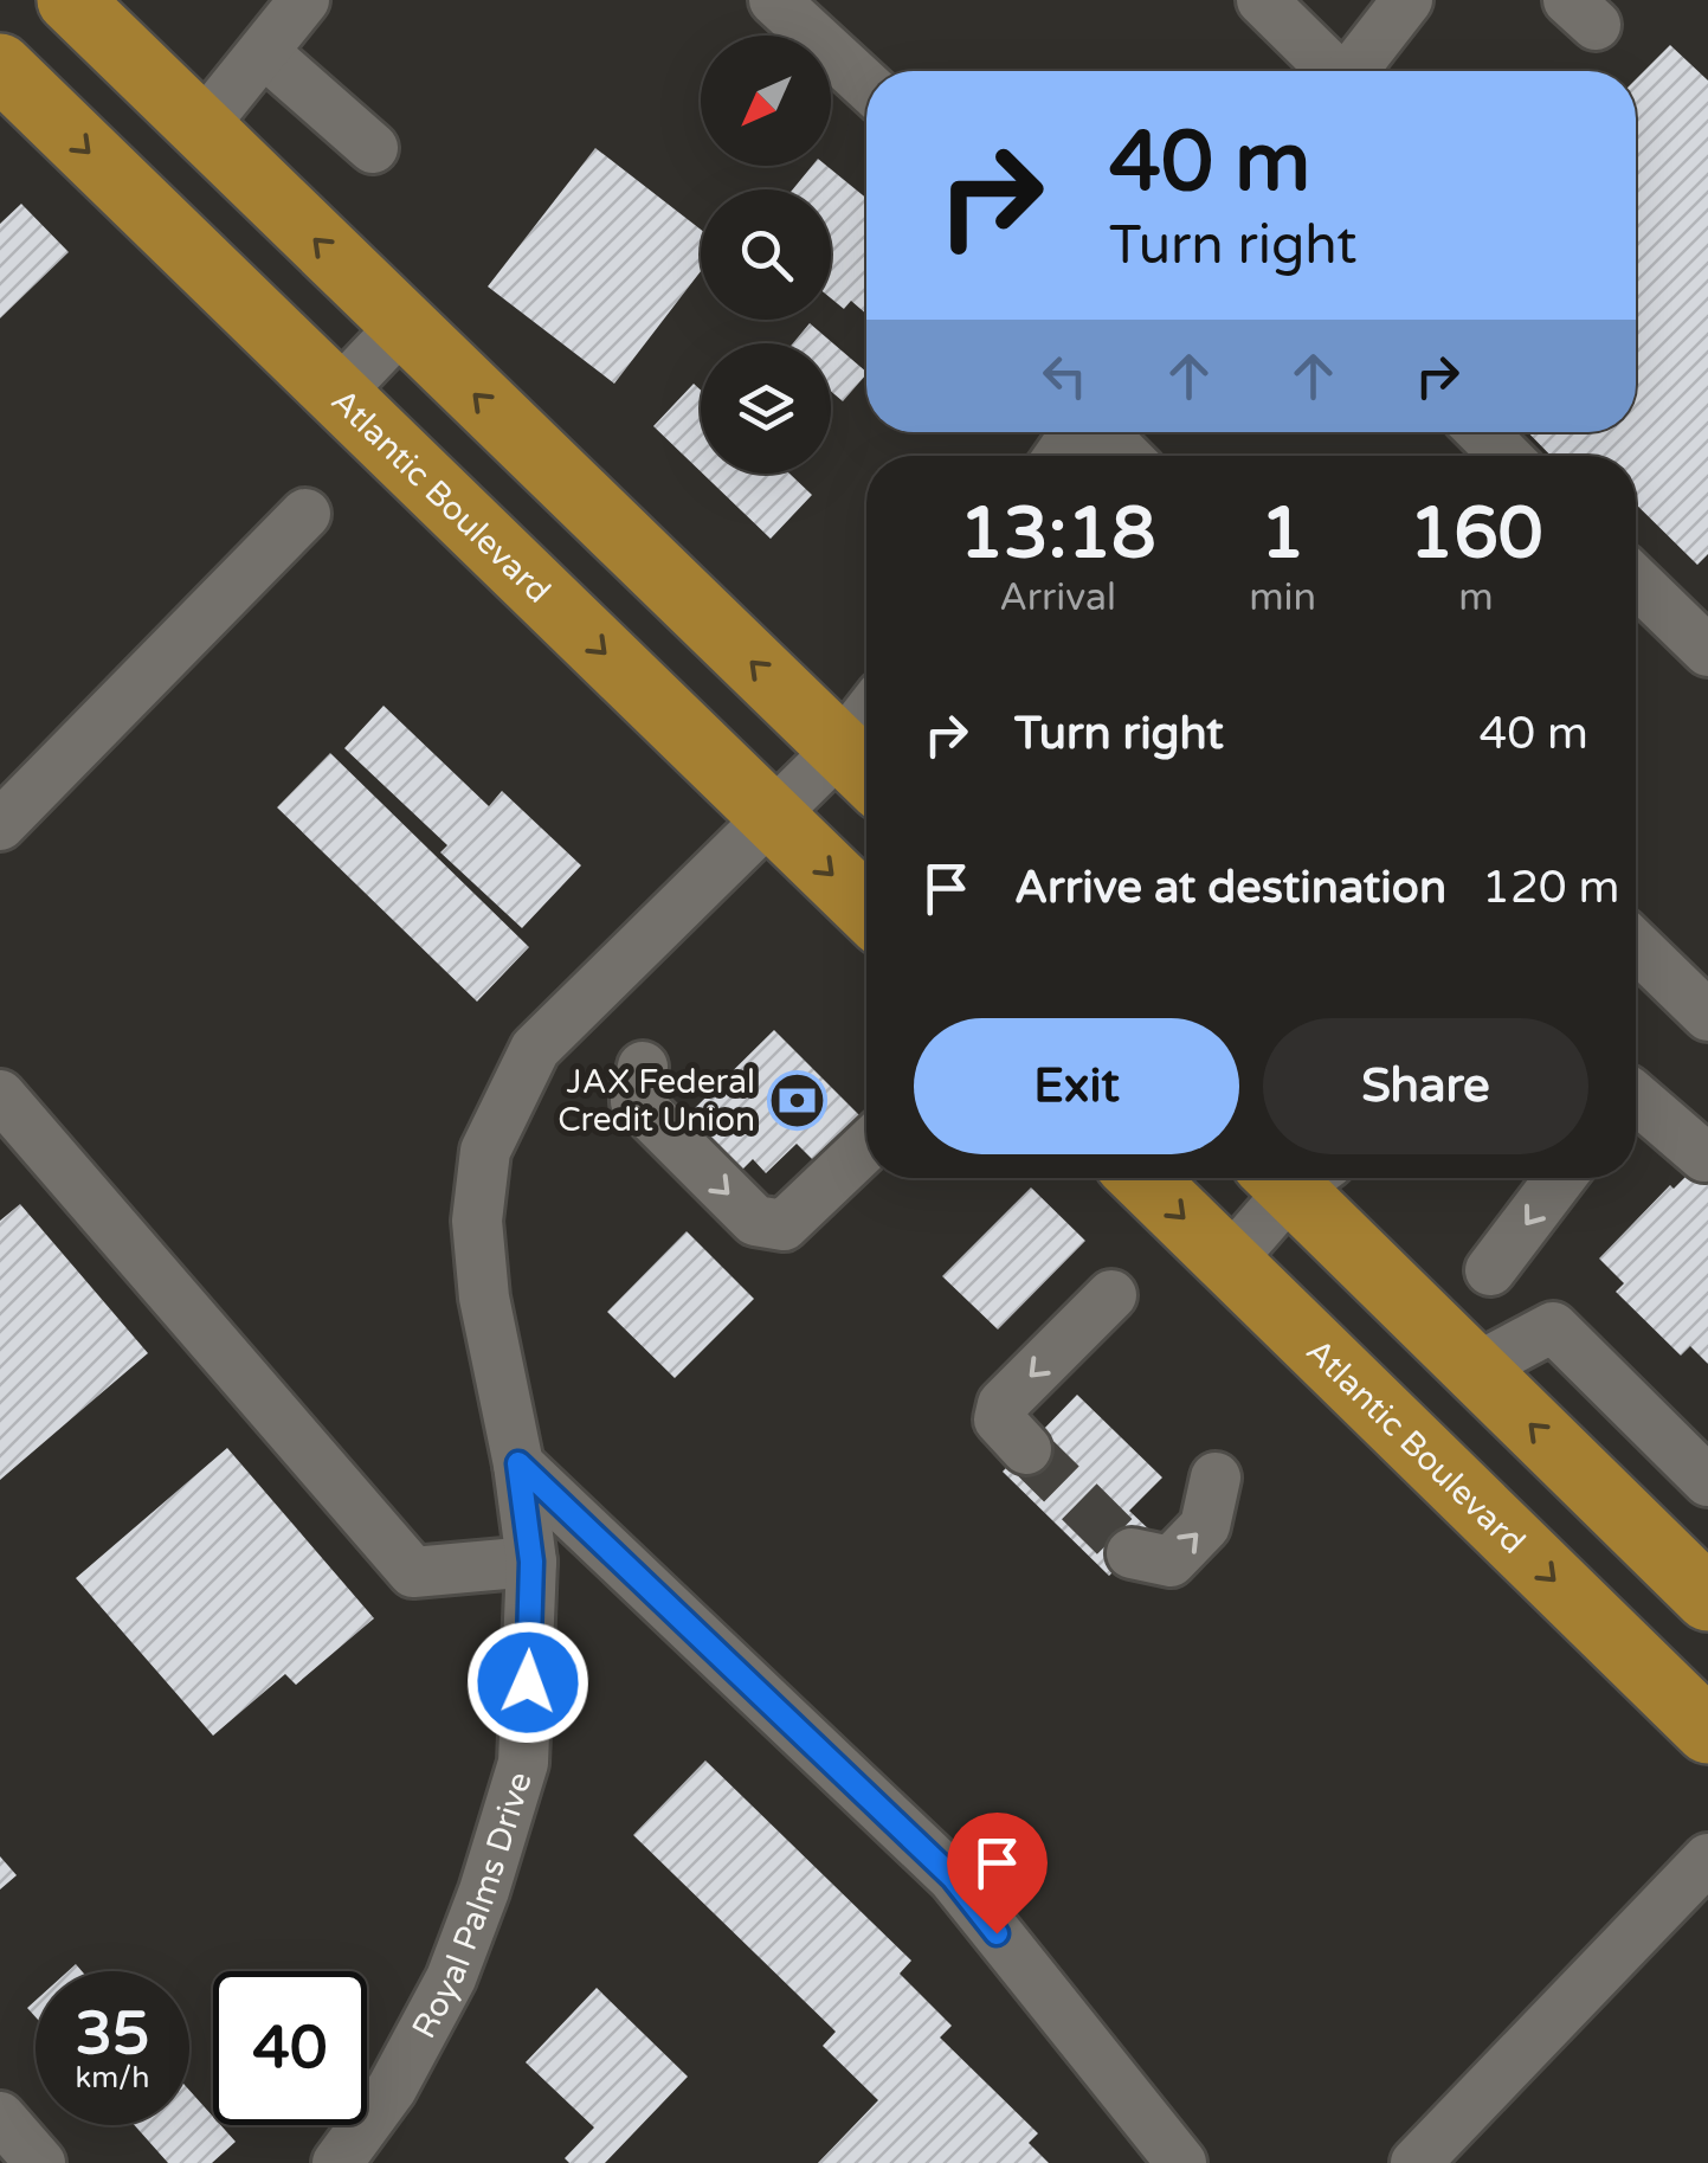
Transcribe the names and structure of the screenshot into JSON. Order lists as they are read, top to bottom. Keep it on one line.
{"streets":{"highway":["Atlantic Boulevard"],"street":["Royal Palms Drive"]},"crossings":[["Atlantic Boulevard","Royal Palms Drive"]],"places":{"bank":["JAX Federal Credit Union"]},"north":"bottom left","page":{"turn":["40 m","Turn right"],"eta":["13:18","Arrival","1","min","160","m"],"list":[{"name":"Turn right","value":"40 m"},{"name":"Arrive at destination","value":"120 m"}],"buttons":["Exit","Share"],"speed":"35 km/h","limit":"40"}}
